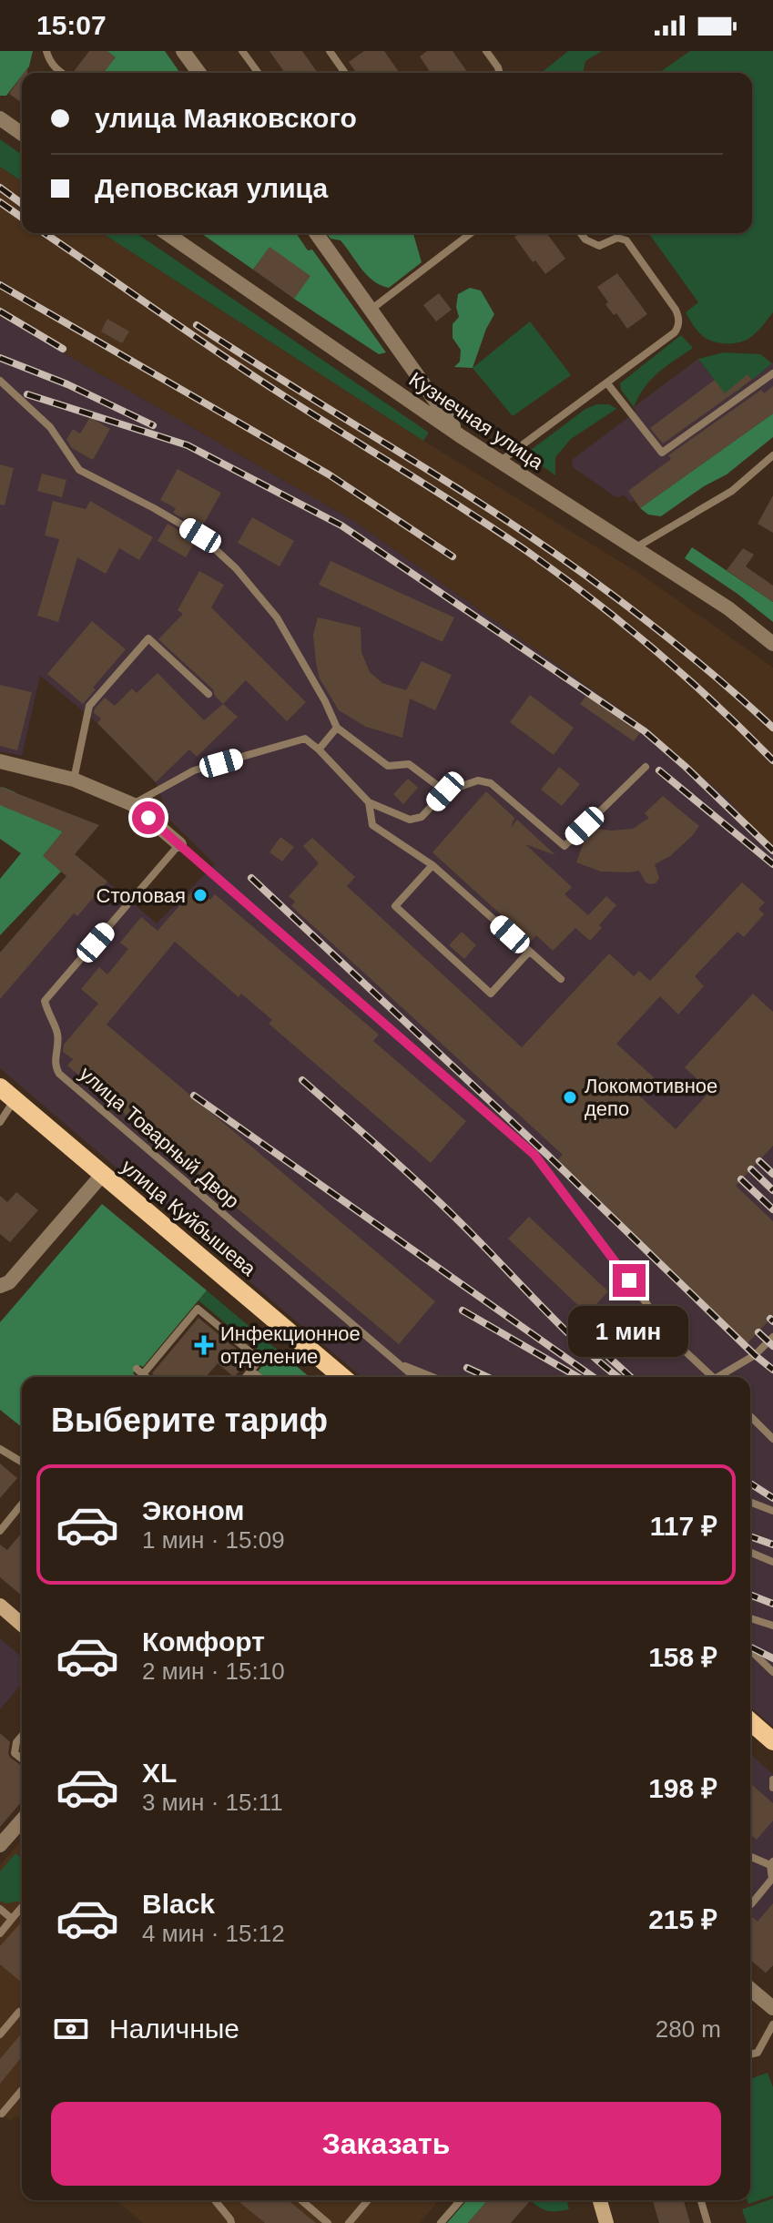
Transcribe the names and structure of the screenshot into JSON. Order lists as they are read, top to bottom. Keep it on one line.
{"streets":{"main road":["улица Куйбышева"],"street":["Кузнечная улица"],"lane":["улица Товарный Двор"]},"places":{"other":["Столовая","Локомотивное депо"],"health":["Инфекционное отделение"]},"page":{"status":"15:07","banner":["улица Маяковского","Деповская улица"],"bubble":"1 мин","heading":"Выберите тариф","list":[{"name":"Эконом","note":"1 мин · 15:09","value":"117 ₽"},{"name":"Комфорт","note":"2 мин · 15:10","value":"158 ₽"},{"name":"XL","note":"3 мин · 15:11","value":"198 ₽"},{"name":"Black","note":"4 мин · 15:12","value":"215 ₽"}],"pay":["Наличные","280 m"],"buttons":"Заказать"}}
